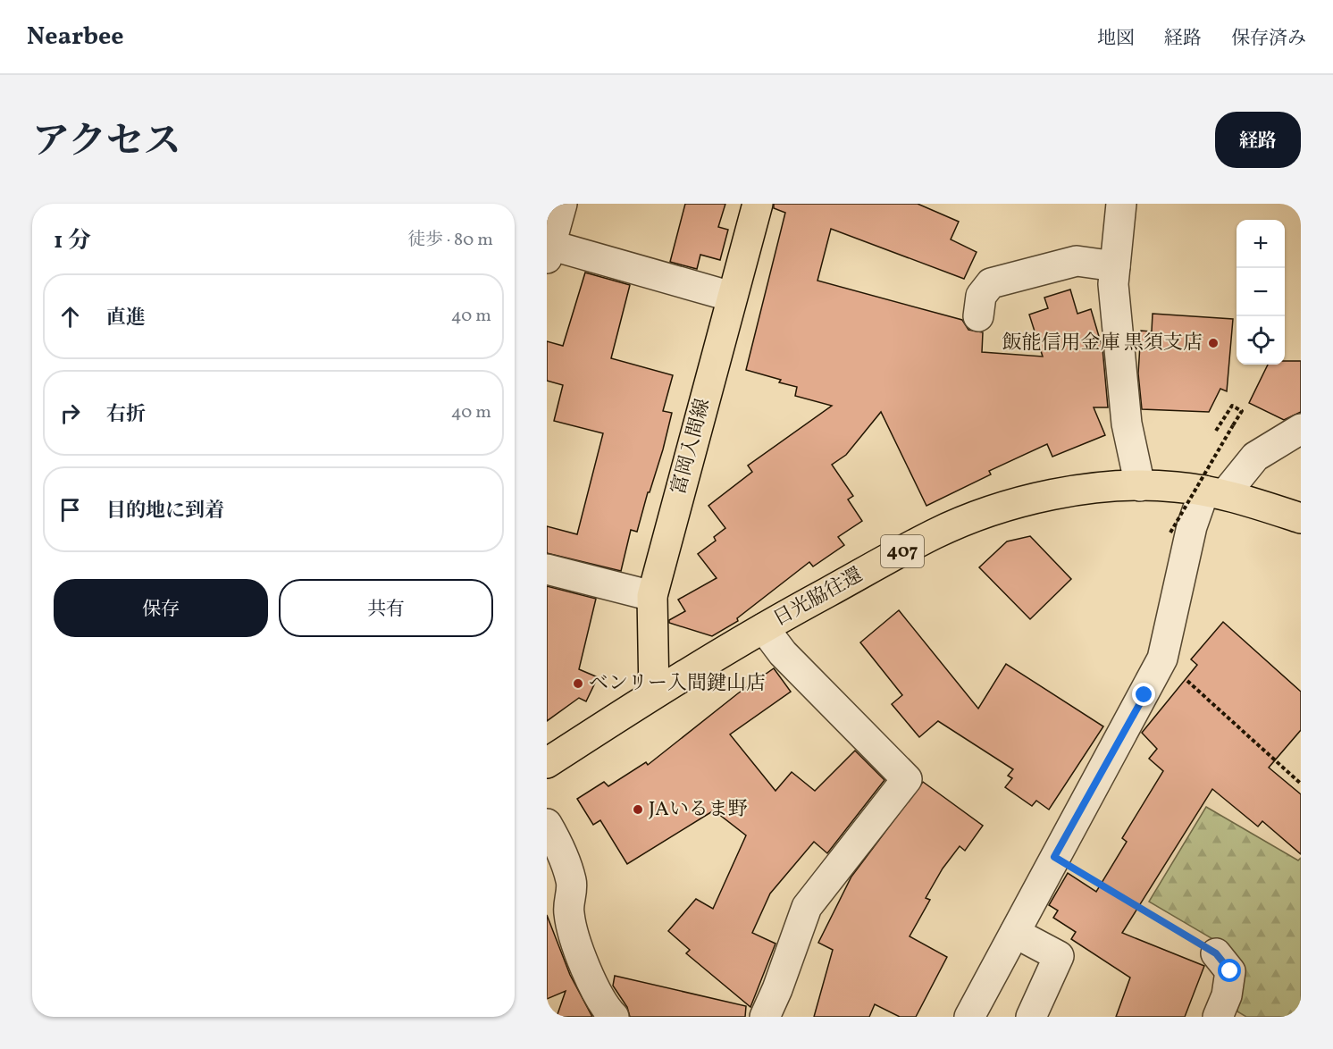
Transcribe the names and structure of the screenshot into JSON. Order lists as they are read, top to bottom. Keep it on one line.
{"streets":{"main road":["富岡入間線","407","日光脇往還"]},"crossings":[["富岡入間線","日光脇往還"]],"places":["飯能信用金庫 黒須支店","ベンリー入間鍵山店","JAいるま野"],"page":{"header":"Nearbee","nav":["地図","経路","保存済み"],"title":"アクセス","buttons":["経路",["保存","共有"]],"heading":["1 分","徒歩 · 80 m"],"map_buttons":["+","−"],"list":[["直進","40 m"],["右折","40 m"],"目的地に到着"]}}
